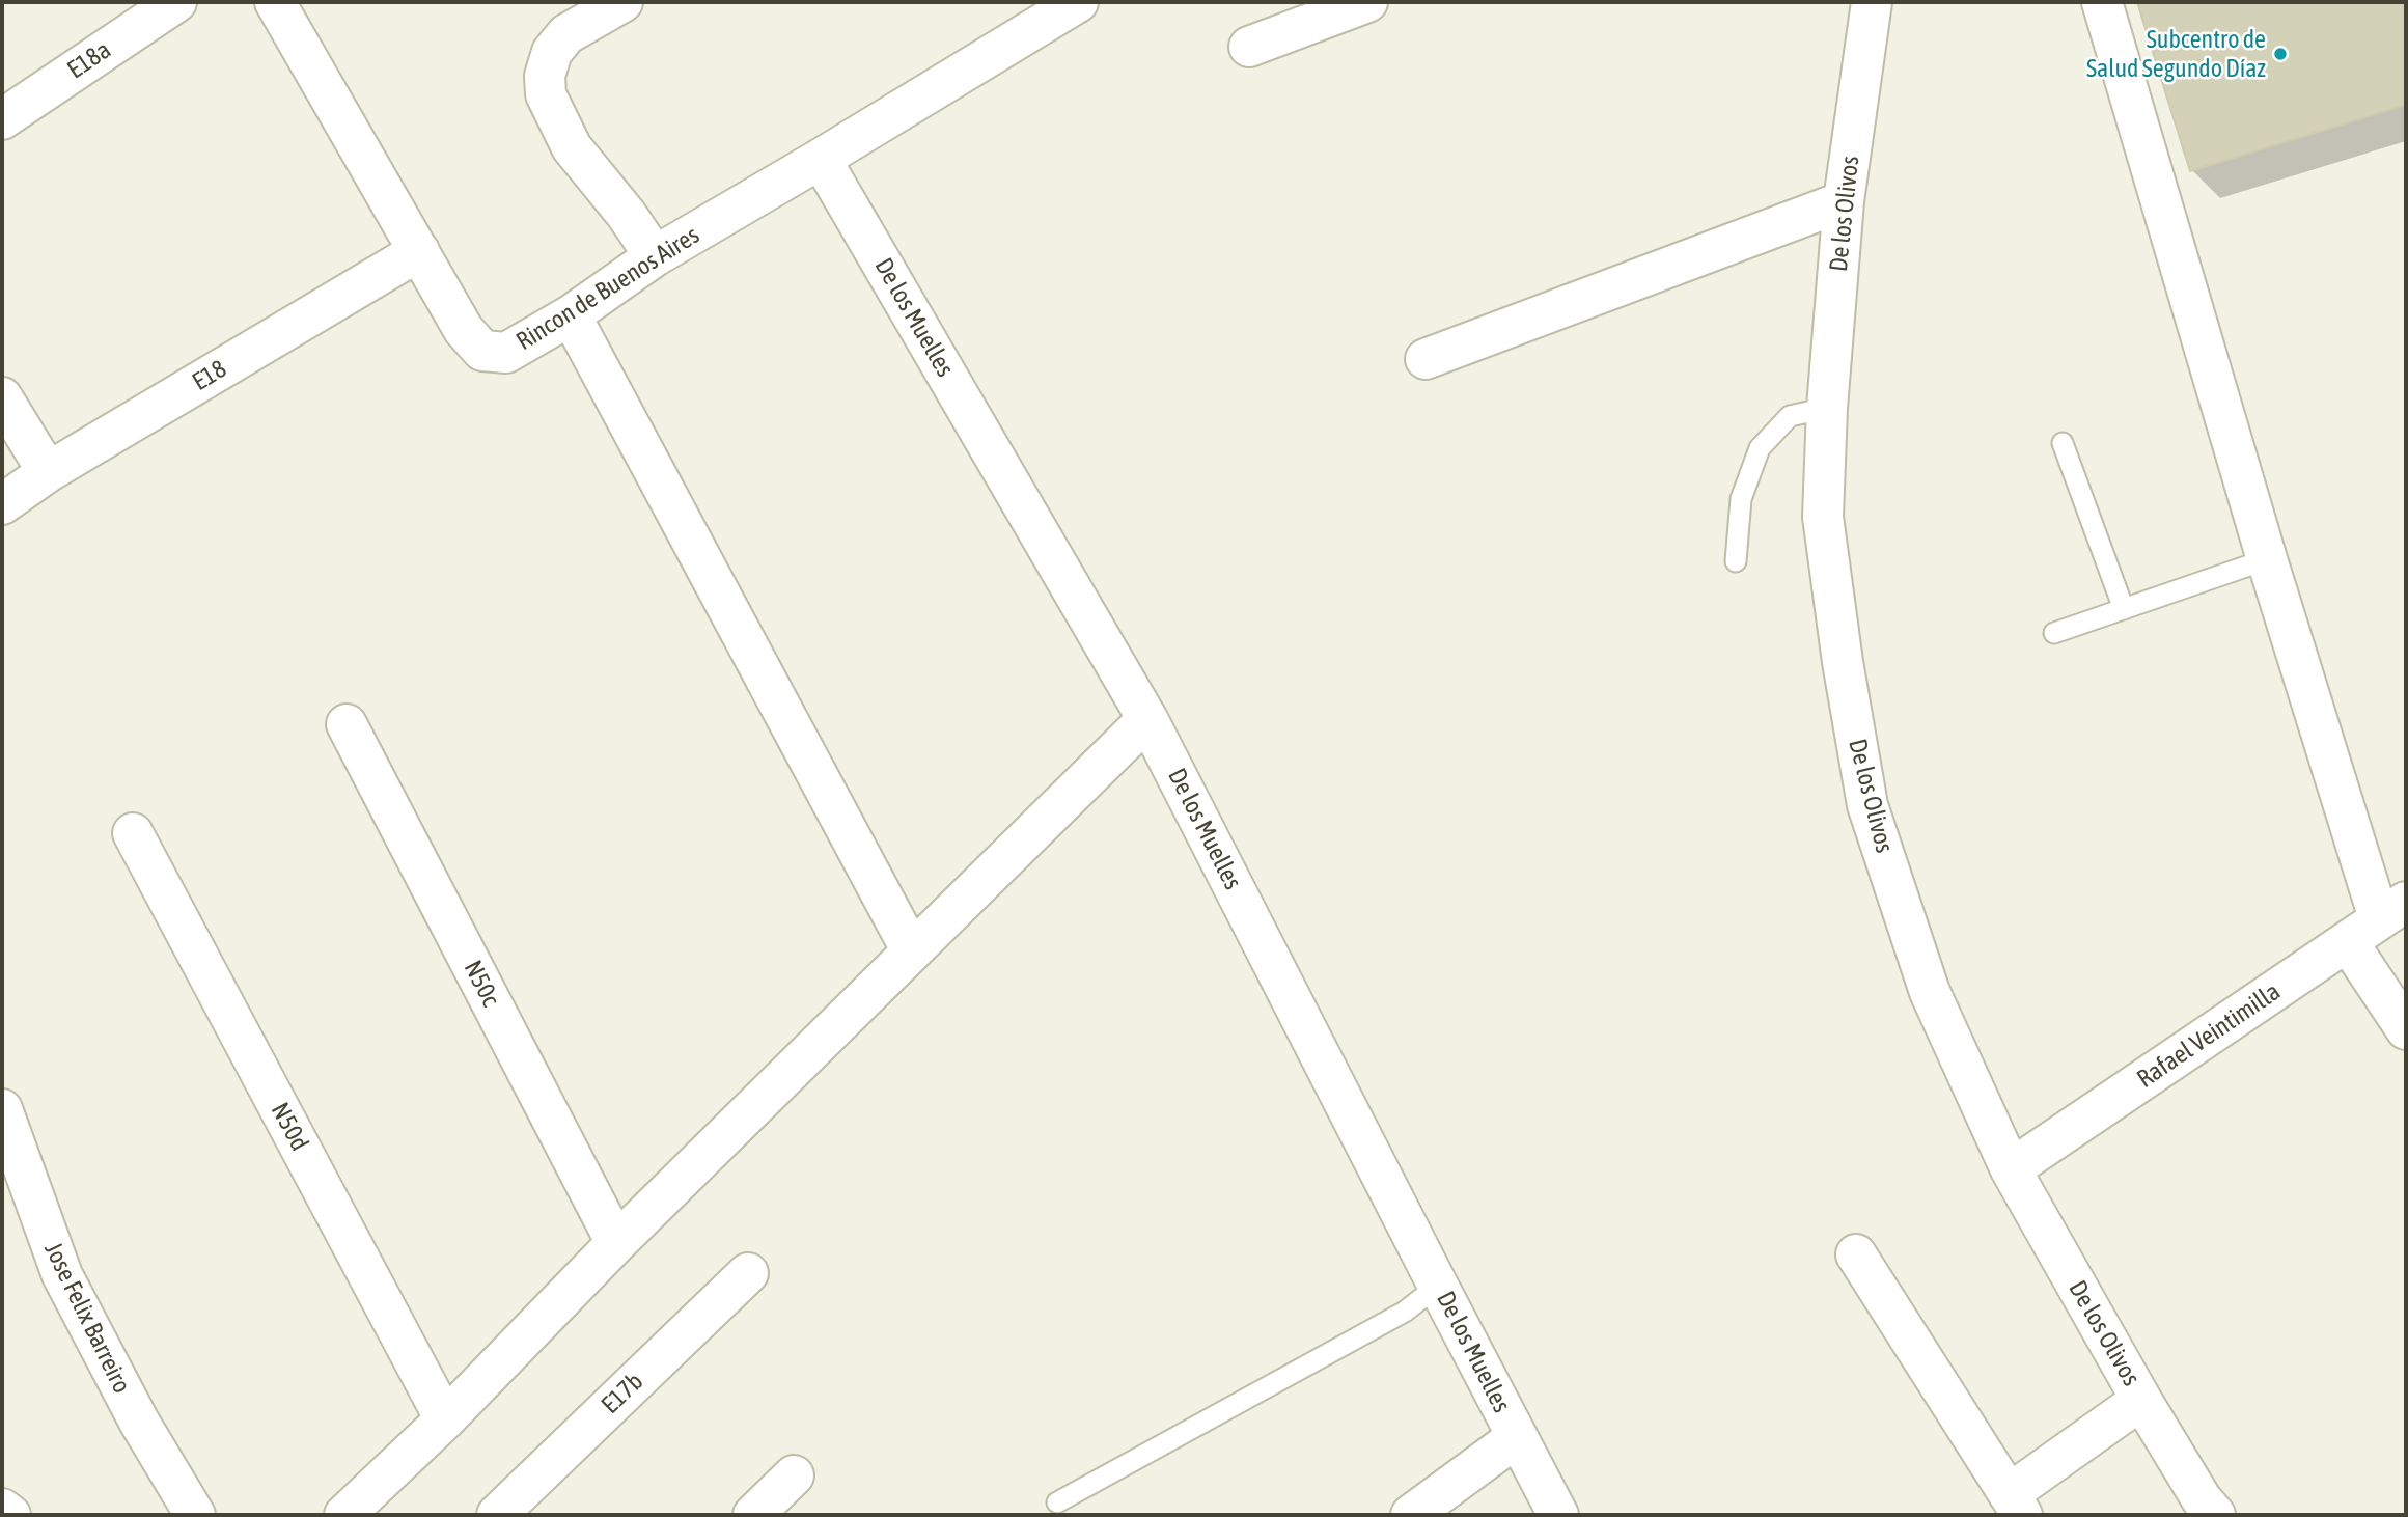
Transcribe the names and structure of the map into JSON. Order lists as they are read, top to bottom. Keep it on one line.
{"streets":{"street":["E18a","De los Olivos","Rincon de Buenos Aires","De los Muelles","E18","N50c","Rafael Veintimilla","N50d","Jose Felix Barreiro","E17b"]},"crossings":[["De los Olivos","Rafael Veintimilla"],["Rincon de Buenos Aires","De los Muelles"],["Rincon de Buenos Aires","E18"]],"places":["Subcentro de Salud Segundo Díaz"]}
